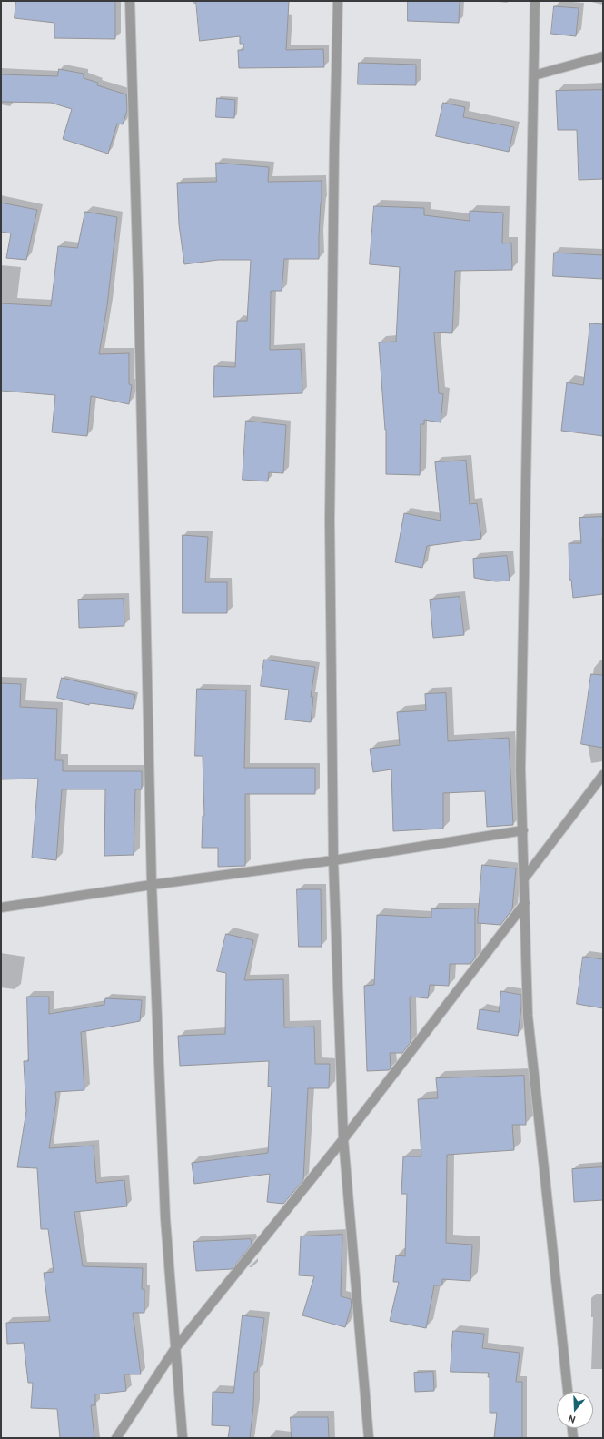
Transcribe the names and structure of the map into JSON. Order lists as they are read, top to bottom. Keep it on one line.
{"north":"bottom"}
